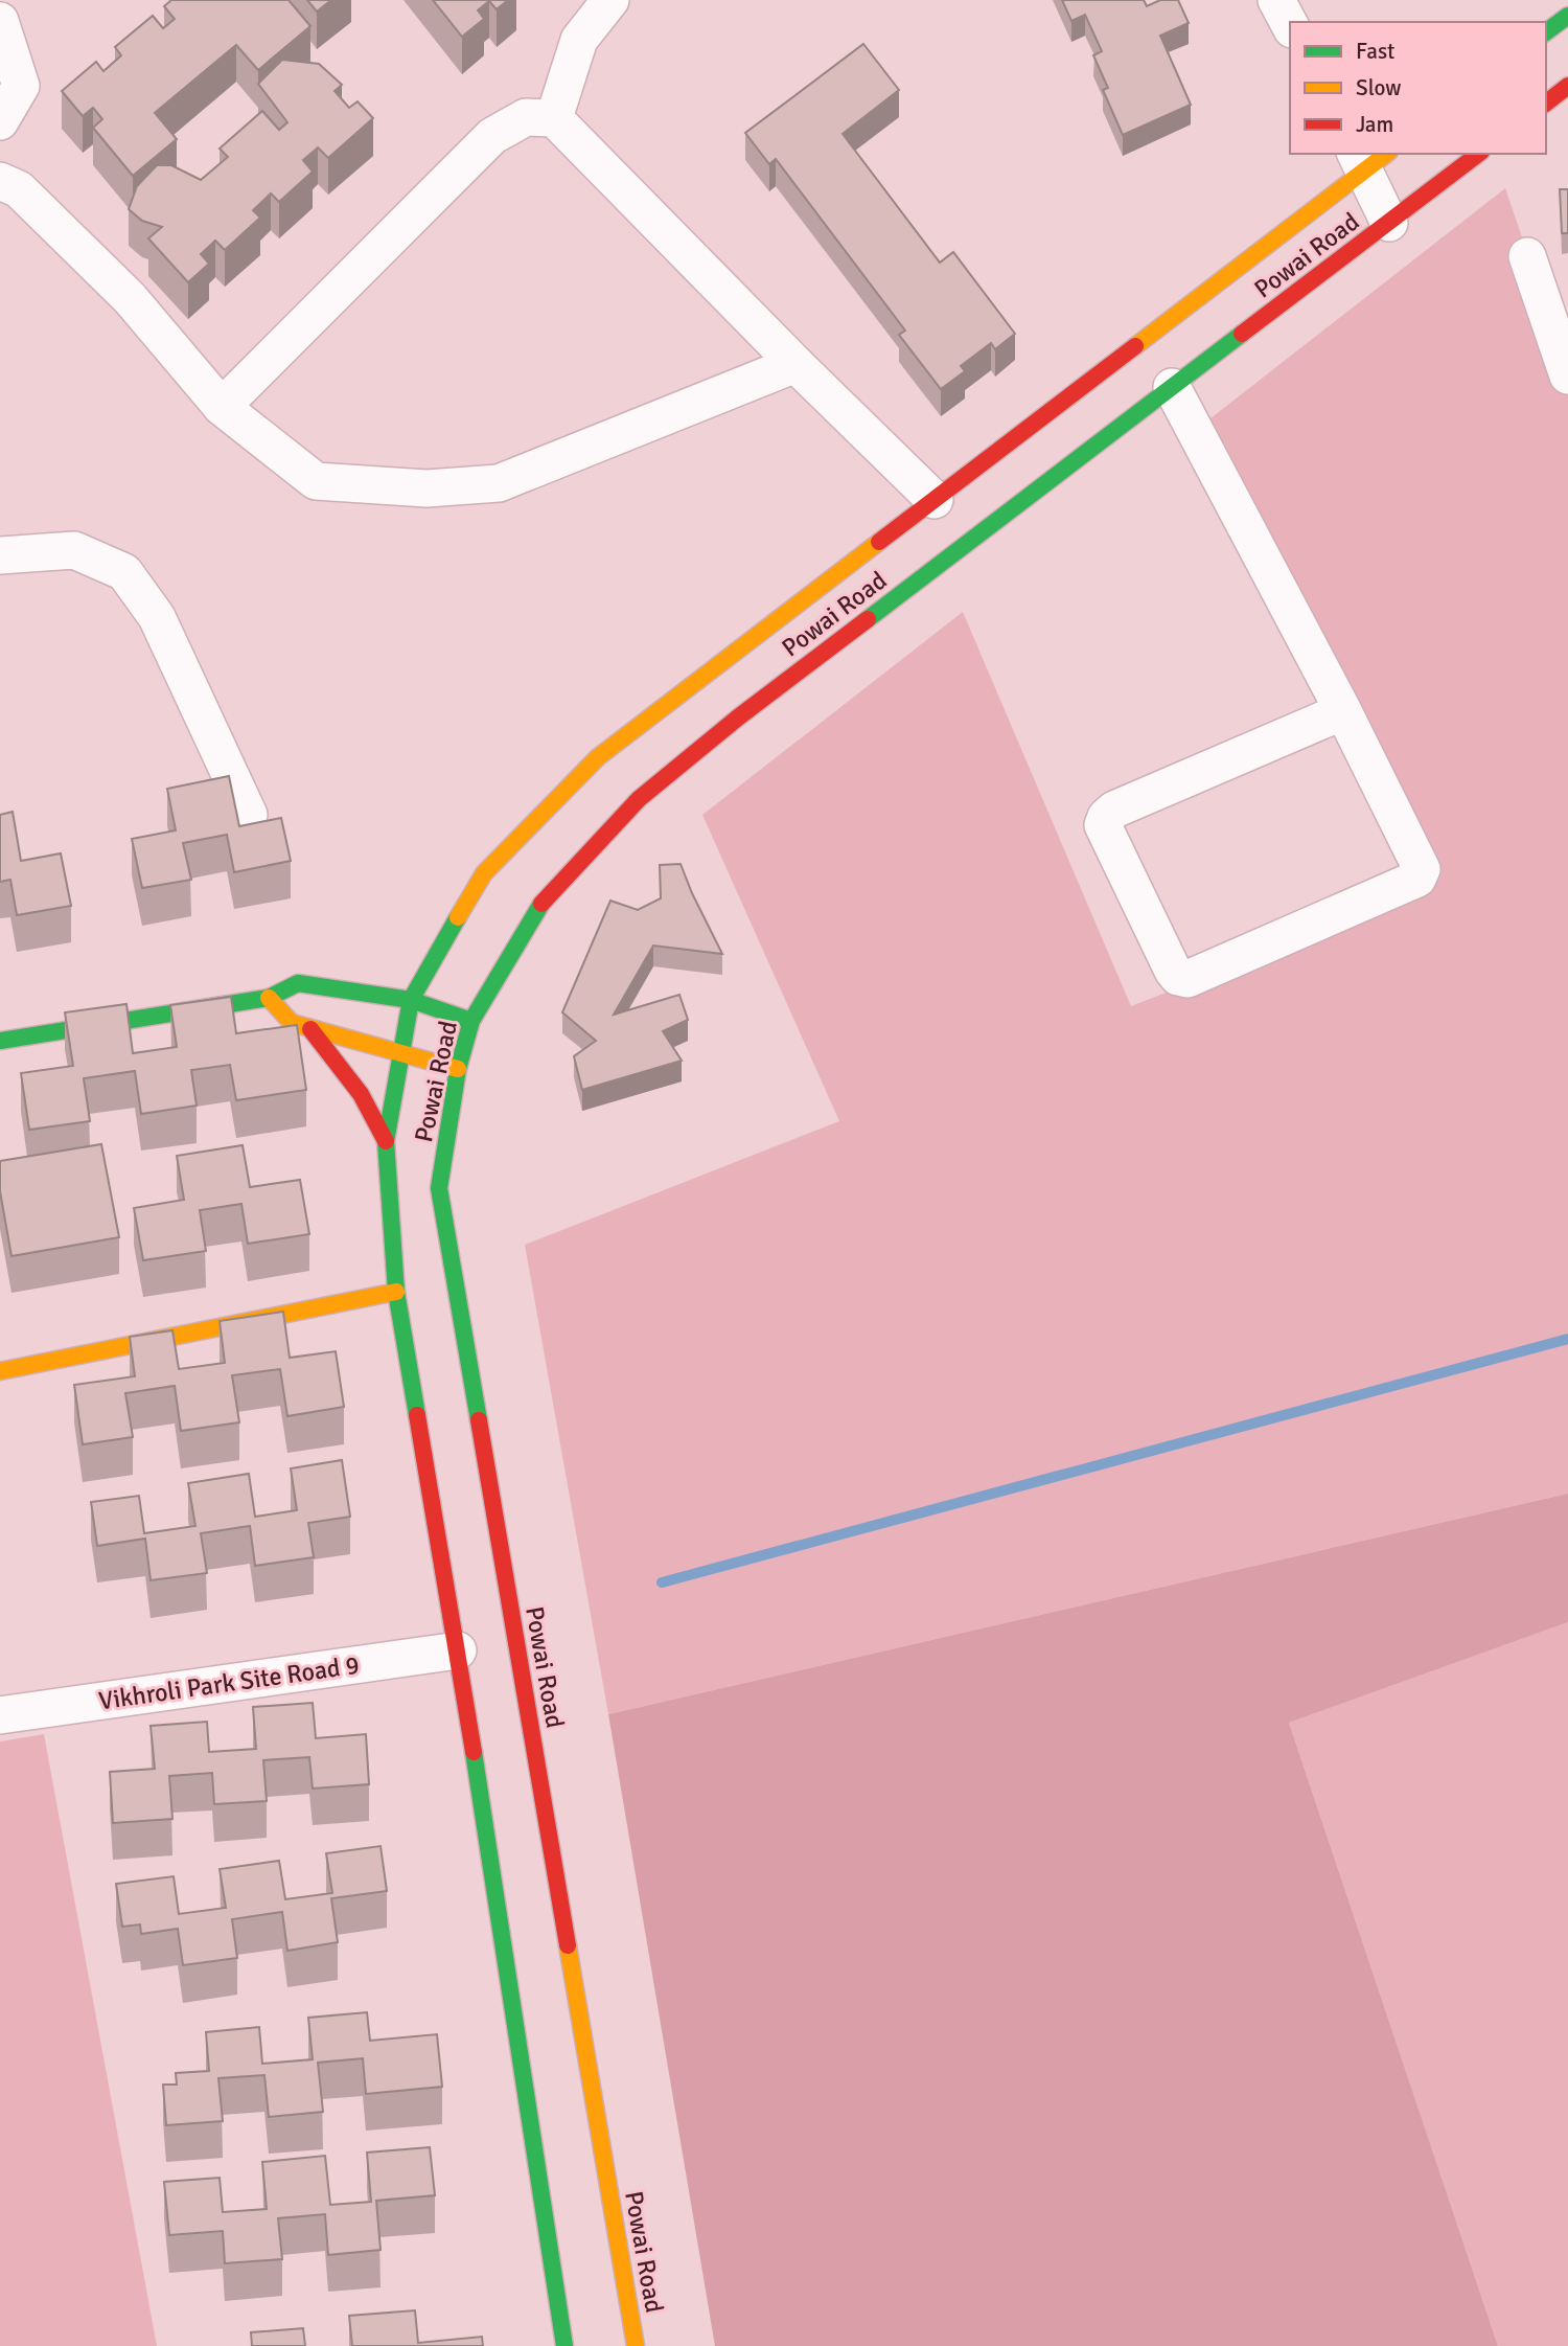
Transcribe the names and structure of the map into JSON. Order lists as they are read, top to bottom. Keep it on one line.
{"streets":{"main road":["Powai Road"],"street":["Vikhroli Park Site Road 9"]},"crossings":[["Powai Road","Vikhroli Park Site Road 9"]],"legend":["Fast","Slow","Jam"]}
